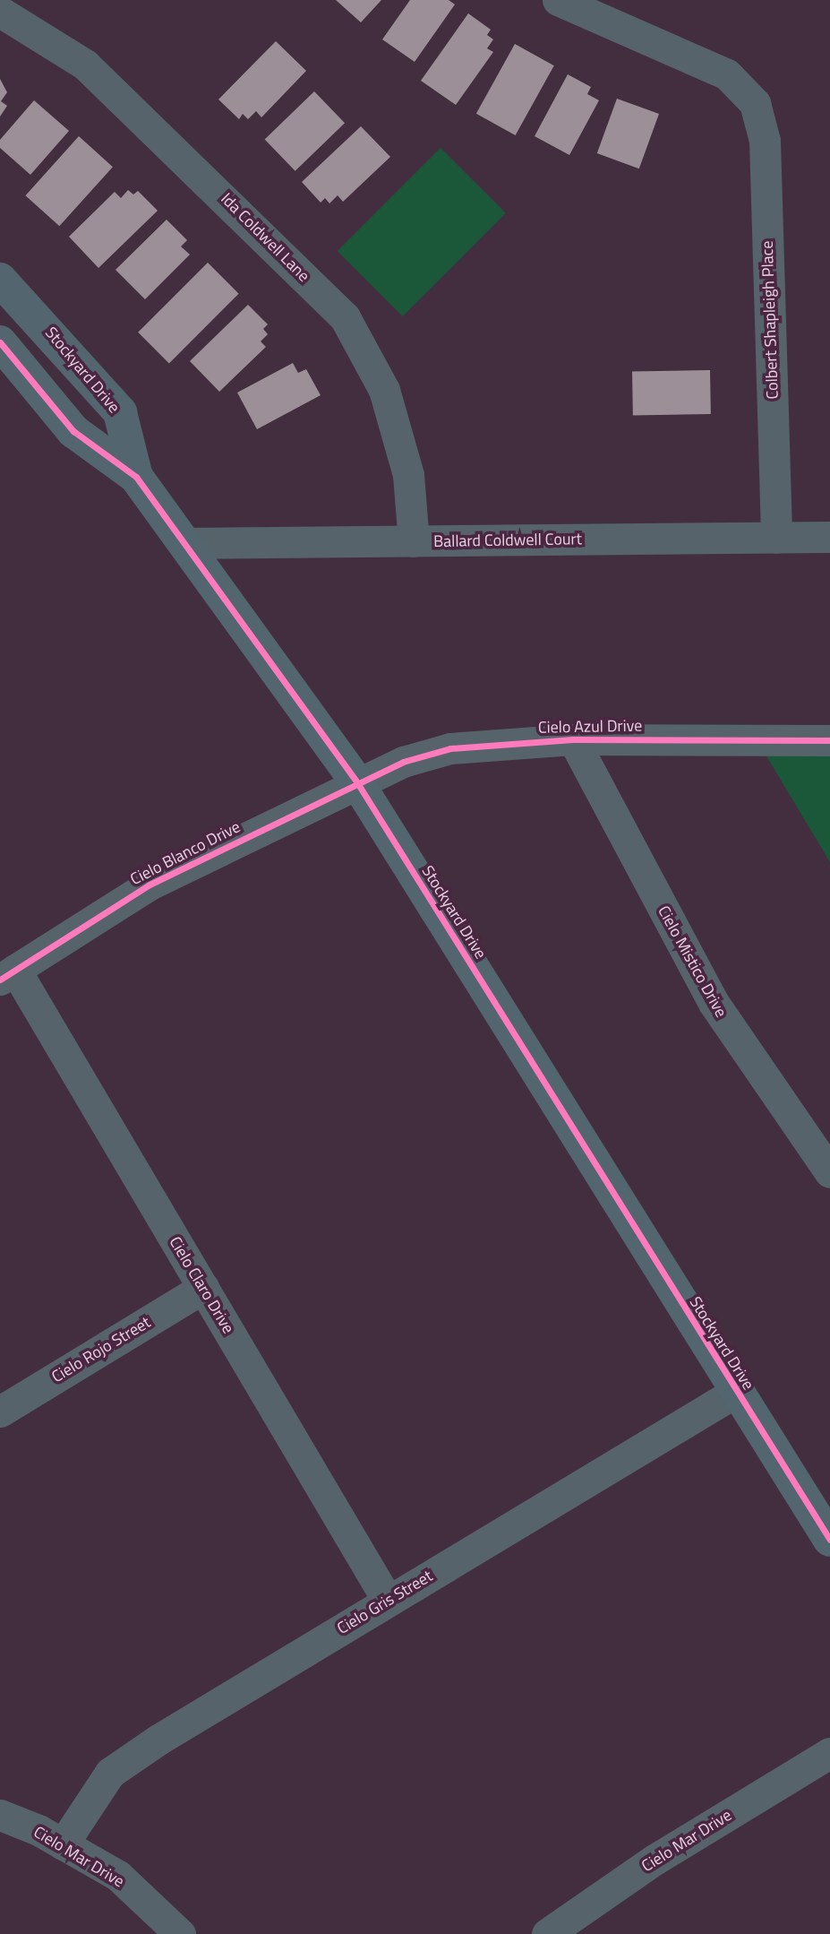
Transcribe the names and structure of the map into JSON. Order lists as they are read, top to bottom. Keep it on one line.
{"streets":{"street":["Ida Coldwell Lane","Colbert Shapleigh Place","Stockyard Drive","Ballard Coldwell Court","Cielo Azul Drive","Cielo Blanco Drive","Cielo Mistico Drive","Cielo Claro Drive","Cielo Rojo Street","Cielo Gris Street","Cielo Mar Drive"]},"crossings":[["Ida Coldwell Lane","Ballard Coldwell Court"],["Colbert Shapleigh Place","Ballard Coldwell Court"],["Stockyard Drive","Ballard Coldwell Court"],["Stockyard Drive","Cielo Azul Drive"],["Stockyard Drive","Cielo Blanco Drive"],["Stockyard Drive","Cielo Gris Street"],["Cielo Azul Drive","Cielo Blanco Drive"],["Cielo Azul Drive","Cielo Mistico Drive"],["Cielo Blanco Drive","Cielo Claro Drive"],["Cielo Claro Drive","Cielo Rojo Street"],["Cielo Claro Drive","Cielo Gris Street"],["Cielo Gris Street","Cielo Mar Drive"]]}
